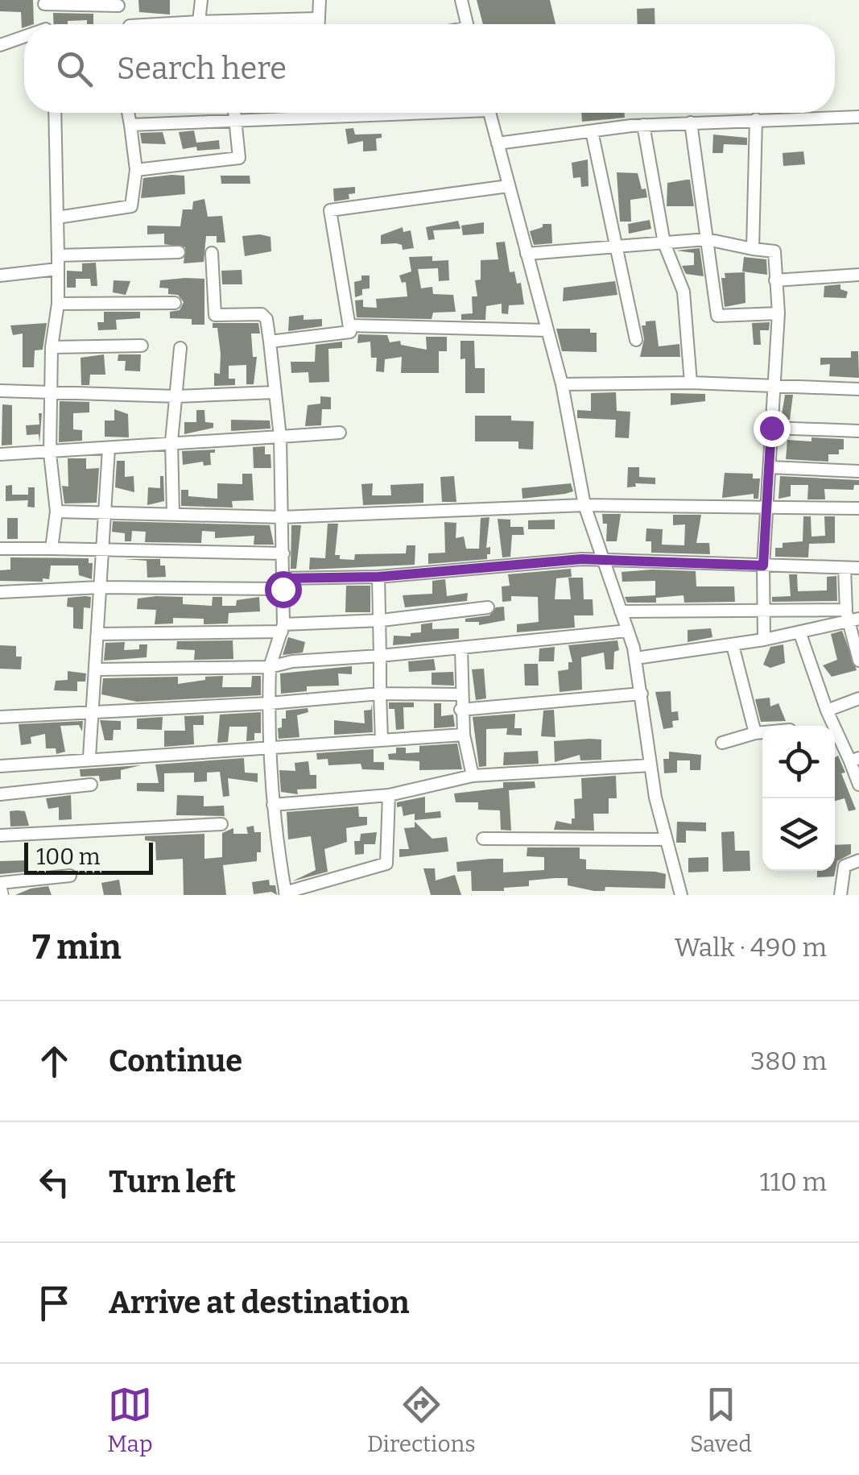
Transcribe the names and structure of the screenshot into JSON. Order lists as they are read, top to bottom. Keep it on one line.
{"scale_bar":"100 m","page":{"search":"Search here","scale":"100 m","heading":["7 min","Walk · 490 m"],"list":[["Continue","380 m"],["Turn left","110 m"],"Arrive at destination"],"nav":["Map","Directions","Saved"]}}
